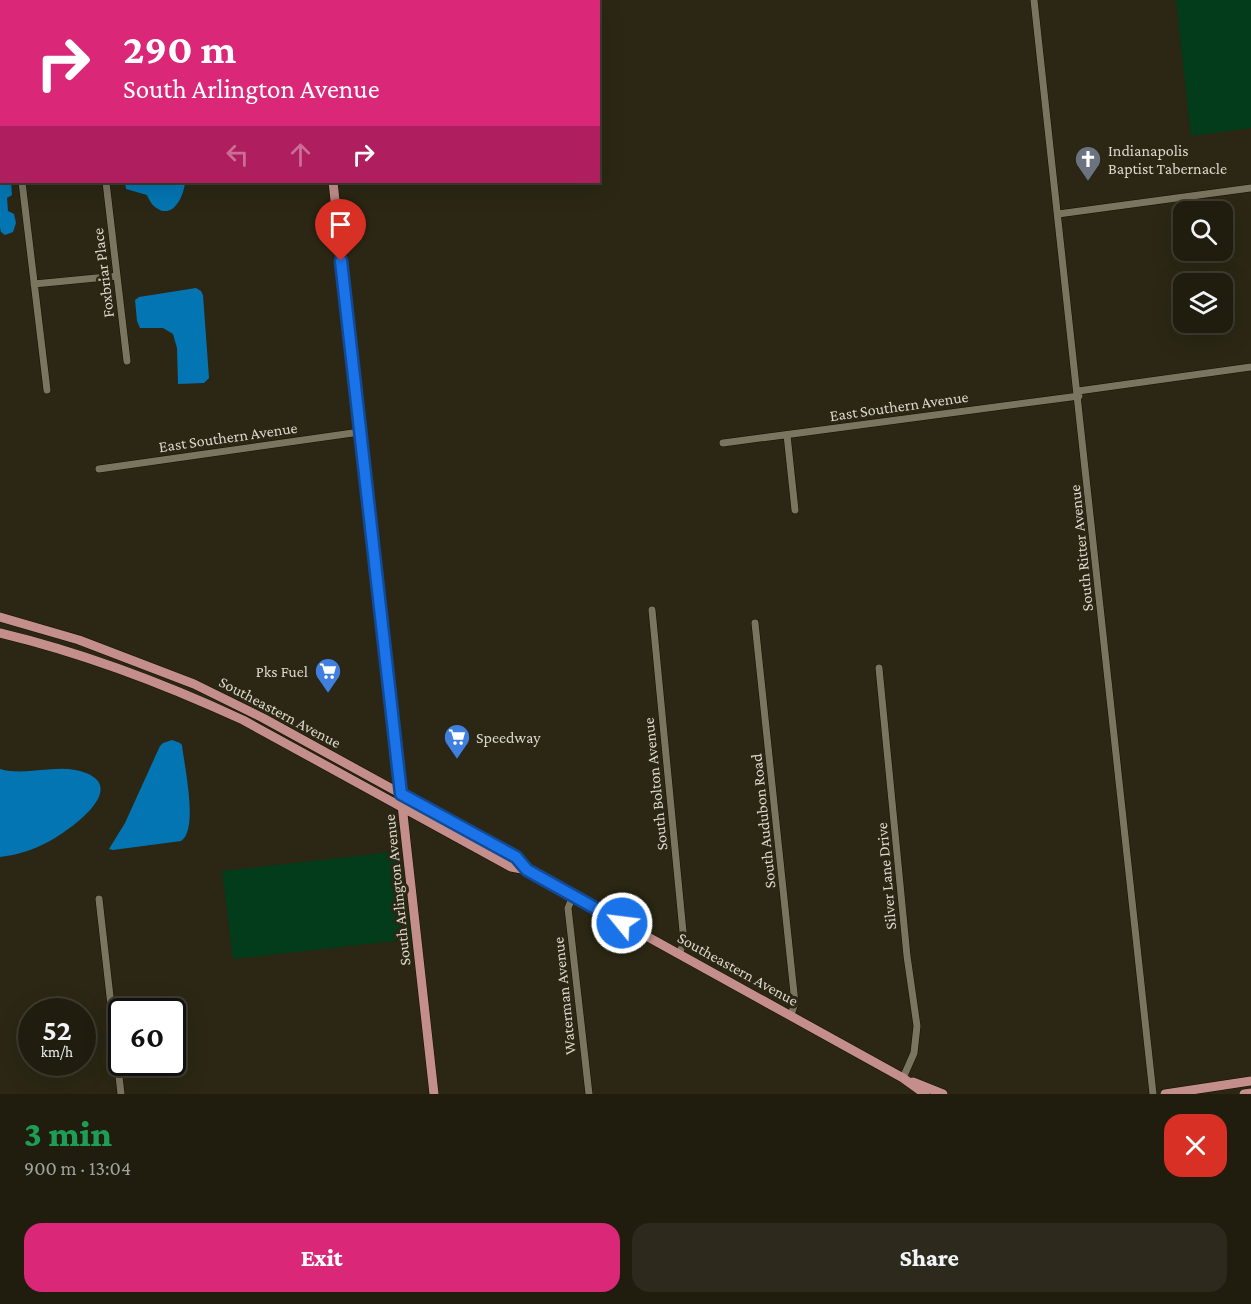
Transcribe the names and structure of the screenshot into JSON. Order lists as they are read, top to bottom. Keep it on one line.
{"streets":{"main road":["Southeastern Avenue","South Arlington Avenue"],"street":["Foxbriar Place","East Southern Avenue","South Ritter Avenue","South Bolton Avenue","South Audubon Road","Silver Lane Drive","Waterman Avenue"]},"crossings":[["East Southern Avenue","South Ritter Avenue"],["East Southern Avenue","South Arlington Avenue"],["Southeastern Avenue","South Bolton Avenue"],["Southeastern Avenue","South Audubon Road"],["Southeastern Avenue","Silver Lane Drive"],["Southeastern Avenue","South Arlington Avenue"],["Southeastern Avenue","Waterman Avenue"]],"places":{"church":["Indianapolis Baptist Tabernacle"],"supermarket":["Pks Fuel","Speedway"]},"page":{"turn":["290 m","South Arlington Avenue"],"speed":"52 km/h","limit":"60","heading":["3 min","900 m · 13:04"],"buttons":["Exit","Share"]}}
